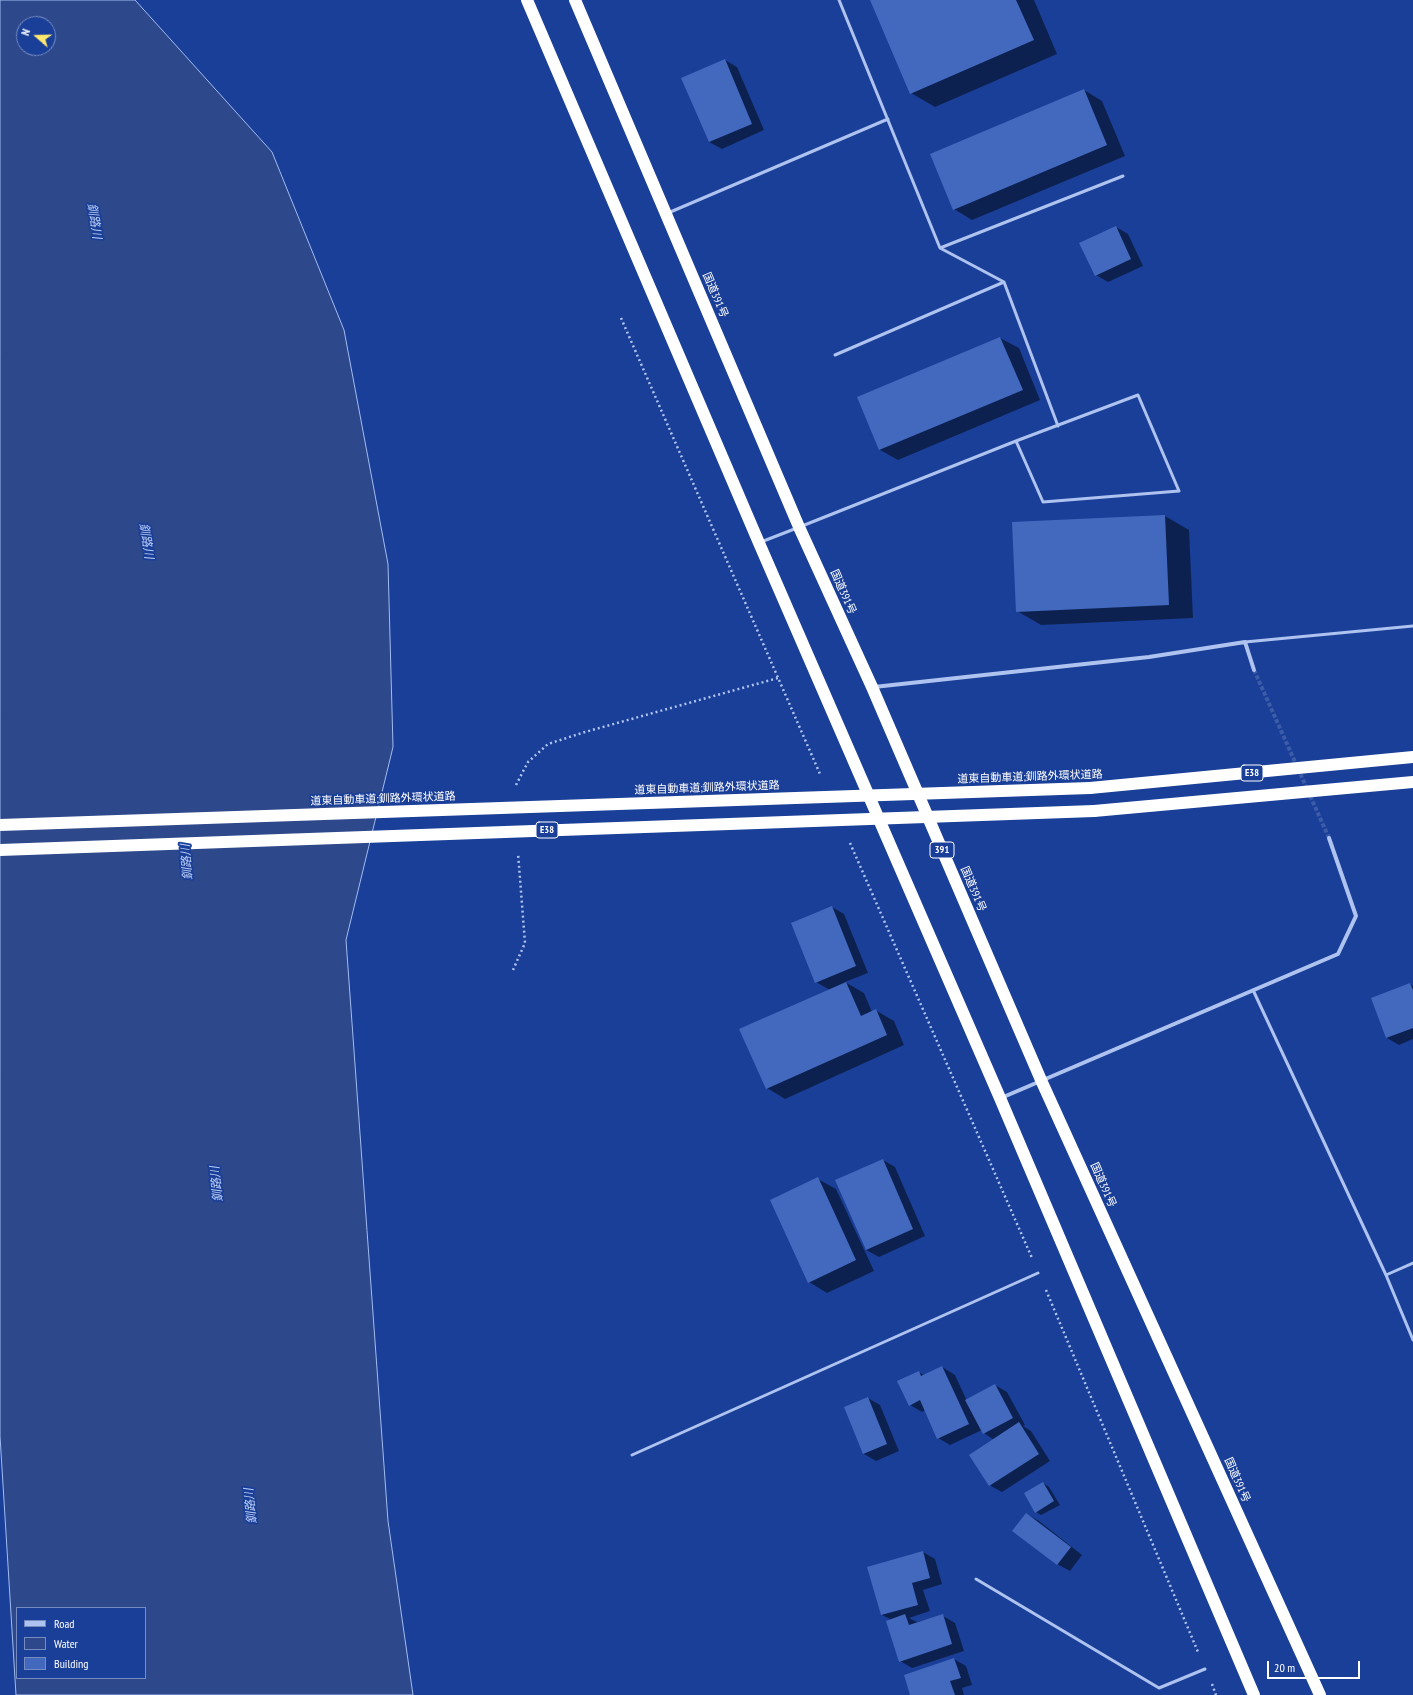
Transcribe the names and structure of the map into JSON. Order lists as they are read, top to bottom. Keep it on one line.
{"streets":{"highway":["国道391号","E38","道東自動車道;釧路外環状道路","391"]},"water":["釧路川"],"legend":["Road","Water","Building"],"scale_bar":"20 m","north":"left"}
